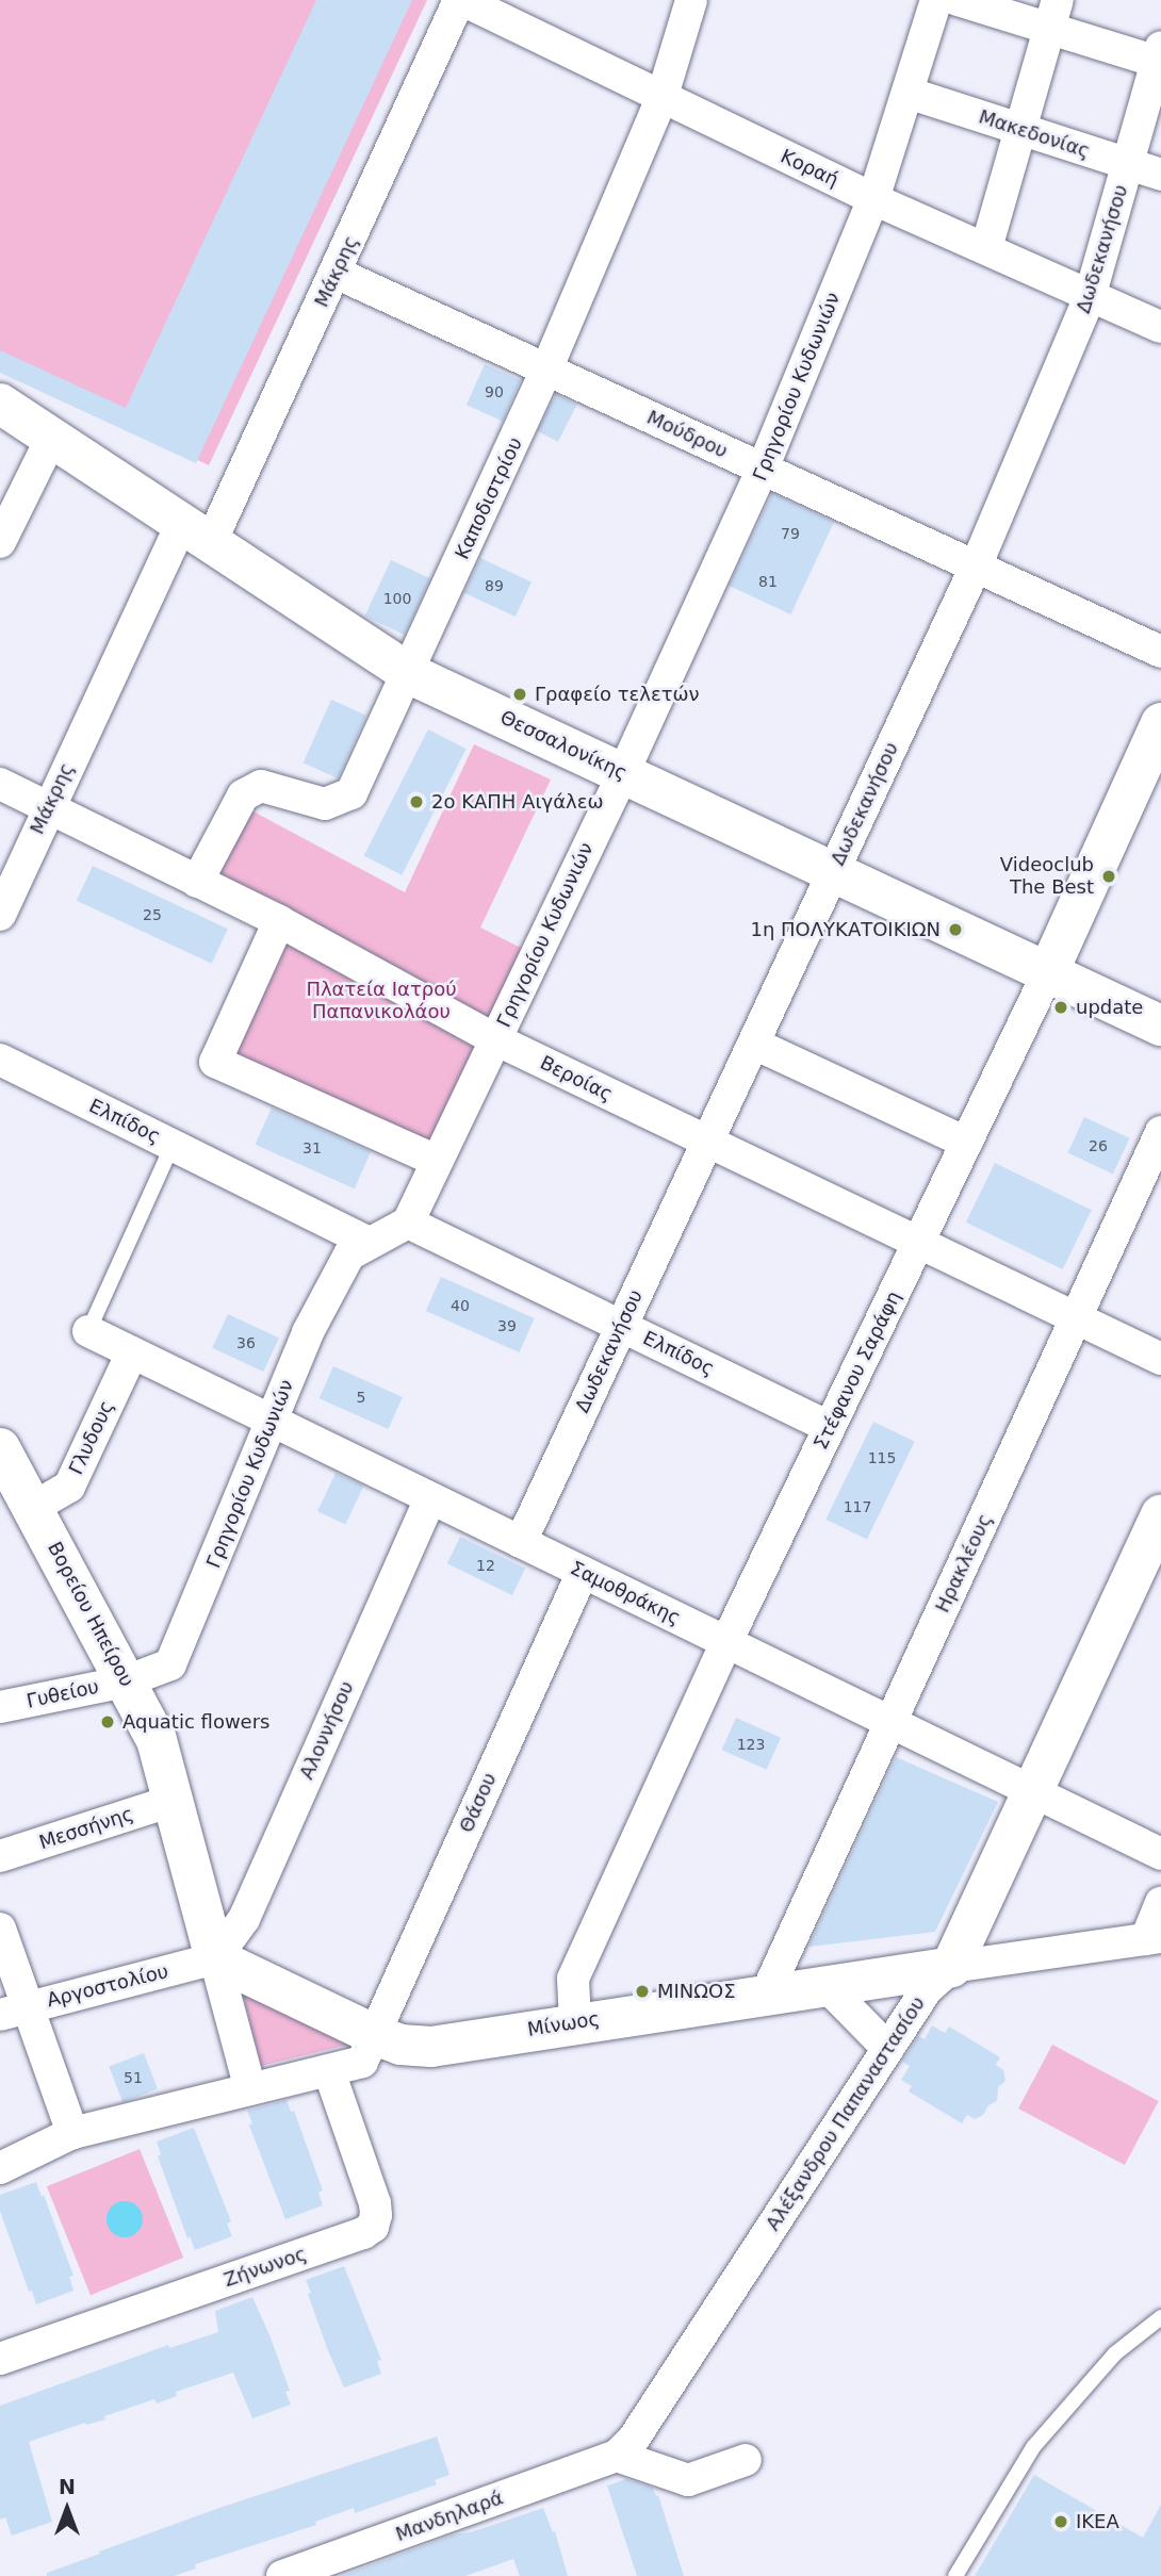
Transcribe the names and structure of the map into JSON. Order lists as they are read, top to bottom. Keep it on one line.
{"streets":{"street":["Μακεδονίας","Κοραή","Δωδεκανήσου","Μάκρης","Γρηγορίου Κυδωνιών","Μούδρου","Καποδιστρίου","Θεσσαλονίκης","Βεροίας","Ελπίδος","Στέφανου Σαράφη","Γλυδους","Ηρακλέους","Σαμοθράκης","Βορείου Ηπείρου","Γυθείου","Αλοννήσου","Θάσου","Μεσσήνης","Αργοστολίου","Μίνωος","Αλέξανδρου Παπαναστασίου","Ζήνωνος","Μανδηλαρά"]},"crossings":[["Μακεδονίας","Δωδεκανήσου"],["Μακεδονίας","Γρηγορίου Κυδωνιών"],["Κοραή","Δωδεκανήσου"],["Κοραή","Μάκρης"],["Κοραή","Γρηγορίου Κυδωνιών"],["Κοραή","Καποδιστρίου"],["Δωδεκανήσου","Μούδρου"],["Δωδεκανήσου","Θεσσαλονίκης"],["Δωδεκανήσου","Βεροίας"],["Δωδεκανήσου","Ελπίδος"],["Δωδεκανήσου","Σαμοθράκης"],["Μάκρης","Μούδρου"],["Μάκρης","Θεσσαλονίκης"],["Μάκρης","Βεροίας"],["Γρηγορίου Κυδωνιών","Μούδρου"],["Γρηγορίου Κυδωνιών","Θεσσαλονίκης"],["Γρηγορίου Κυδωνιών","Βεροίας"],["Γρηγορίου Κυδωνιών","Ελπίδος"],["Γρηγορίου Κυδωνιών","Σαμοθράκης"],["Γρηγορίου Κυδωνιών","Βορείου Ηπείρου"],["Γρηγορίου Κυδωνιών","Γυθείου"],["Μούδρου","Καποδιστρίου"],["Καποδιστρίου","Θεσσαλονίκης"],["Καποδιστρίου","Βεροίας"],["Θεσσαλονίκης","Στέφανου Σαράφη"],["Βεροίας","Στέφανου Σαράφη"],["Βεροίας","Ηρακλέους"],["Ελπίδος","Στέφανου Σαράφη"],["Στέφανου Σαράφη","Σαμοθράκης"],["Στέφανου Σαράφη","Μίνωος"],["Γλυδους","Σαμοθράκης"],["Γλυδους","Βορείου Ηπείρου"],["Ηρακλέους","Σαμοθράκης"],["Ηρακλέους","Μίνωος"],["Σαμοθράκης","Αλοννήσου"],["Σαμοθράκης","Θάσου"],["Σαμοθράκης","Αλέξανδρου Παπαναστασίου"],["Βορείου Ηπείρου","Γυθείου"],["Βορείου Ηπείρου","Αλοννήσου"],["Βορείου Ηπείρου","Μεσσήνης"],["Βορείου Ηπείρου","Αργοστολίου"],["Αλοννήσου","Αργοστολίου"],["Θάσου","Μίνωος"],["Μίνωος","Αλέξανδρου Παπαναστασίου"],["Αλέξανδρου Παπαναστασίου","Μανδηλαρά"]],"parks":["Πλατεία Ιατρού Παπανικολάου"],"places":["Γραφείο τελετών","2ο ΚΑΠΗ Αιγάλεω","Videoclub The Best","1η ΠΟΛΥΚΑΤΟΙΚΙΩΝ","update","Aquatic flowers","ΜΙΝΩΟΣ","IKEA"],"house_numbers":["90","79","81","89","100","25","26","31","40","39","36","5","115","117","12","123","51"],"north":"top"}
